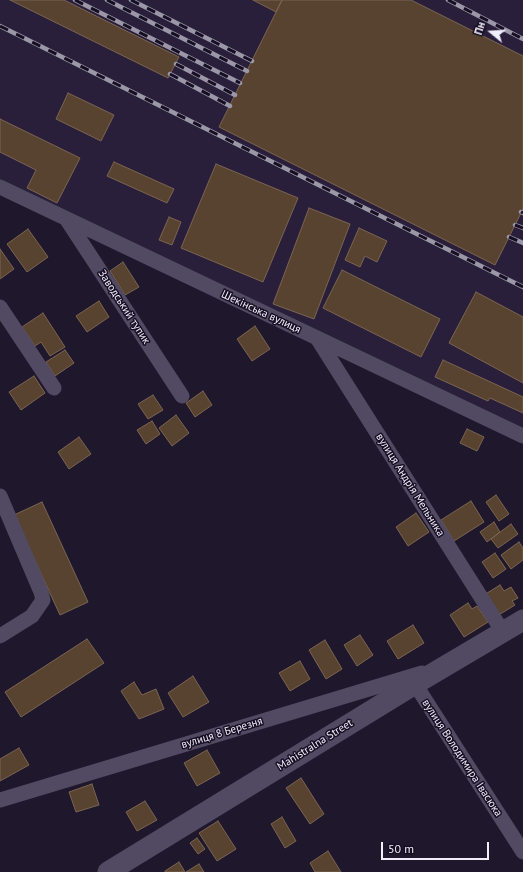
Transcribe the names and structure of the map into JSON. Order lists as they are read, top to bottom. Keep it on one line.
{"streets":{"main road":["Mahistralna Street"],"street":["Заводський тупик","Шекінська вулиця","вулиця Андрія Мельника","вулиця 8 Березня","вулиця Володимира Івасюка"]},"crossings":[["Заводський тупик","Шекінська вулиця"],["Шекінська вулиця","вулиця Андрія Мельника"],["вулиця Андрія Мельника","Mahistralna Street"],["вулиця 8 Березня","Mahistralna Street"],["Mahistralna Street","вулиця Володимира Івасюка"]],"scale_bar":"50 m","north":"left"}
